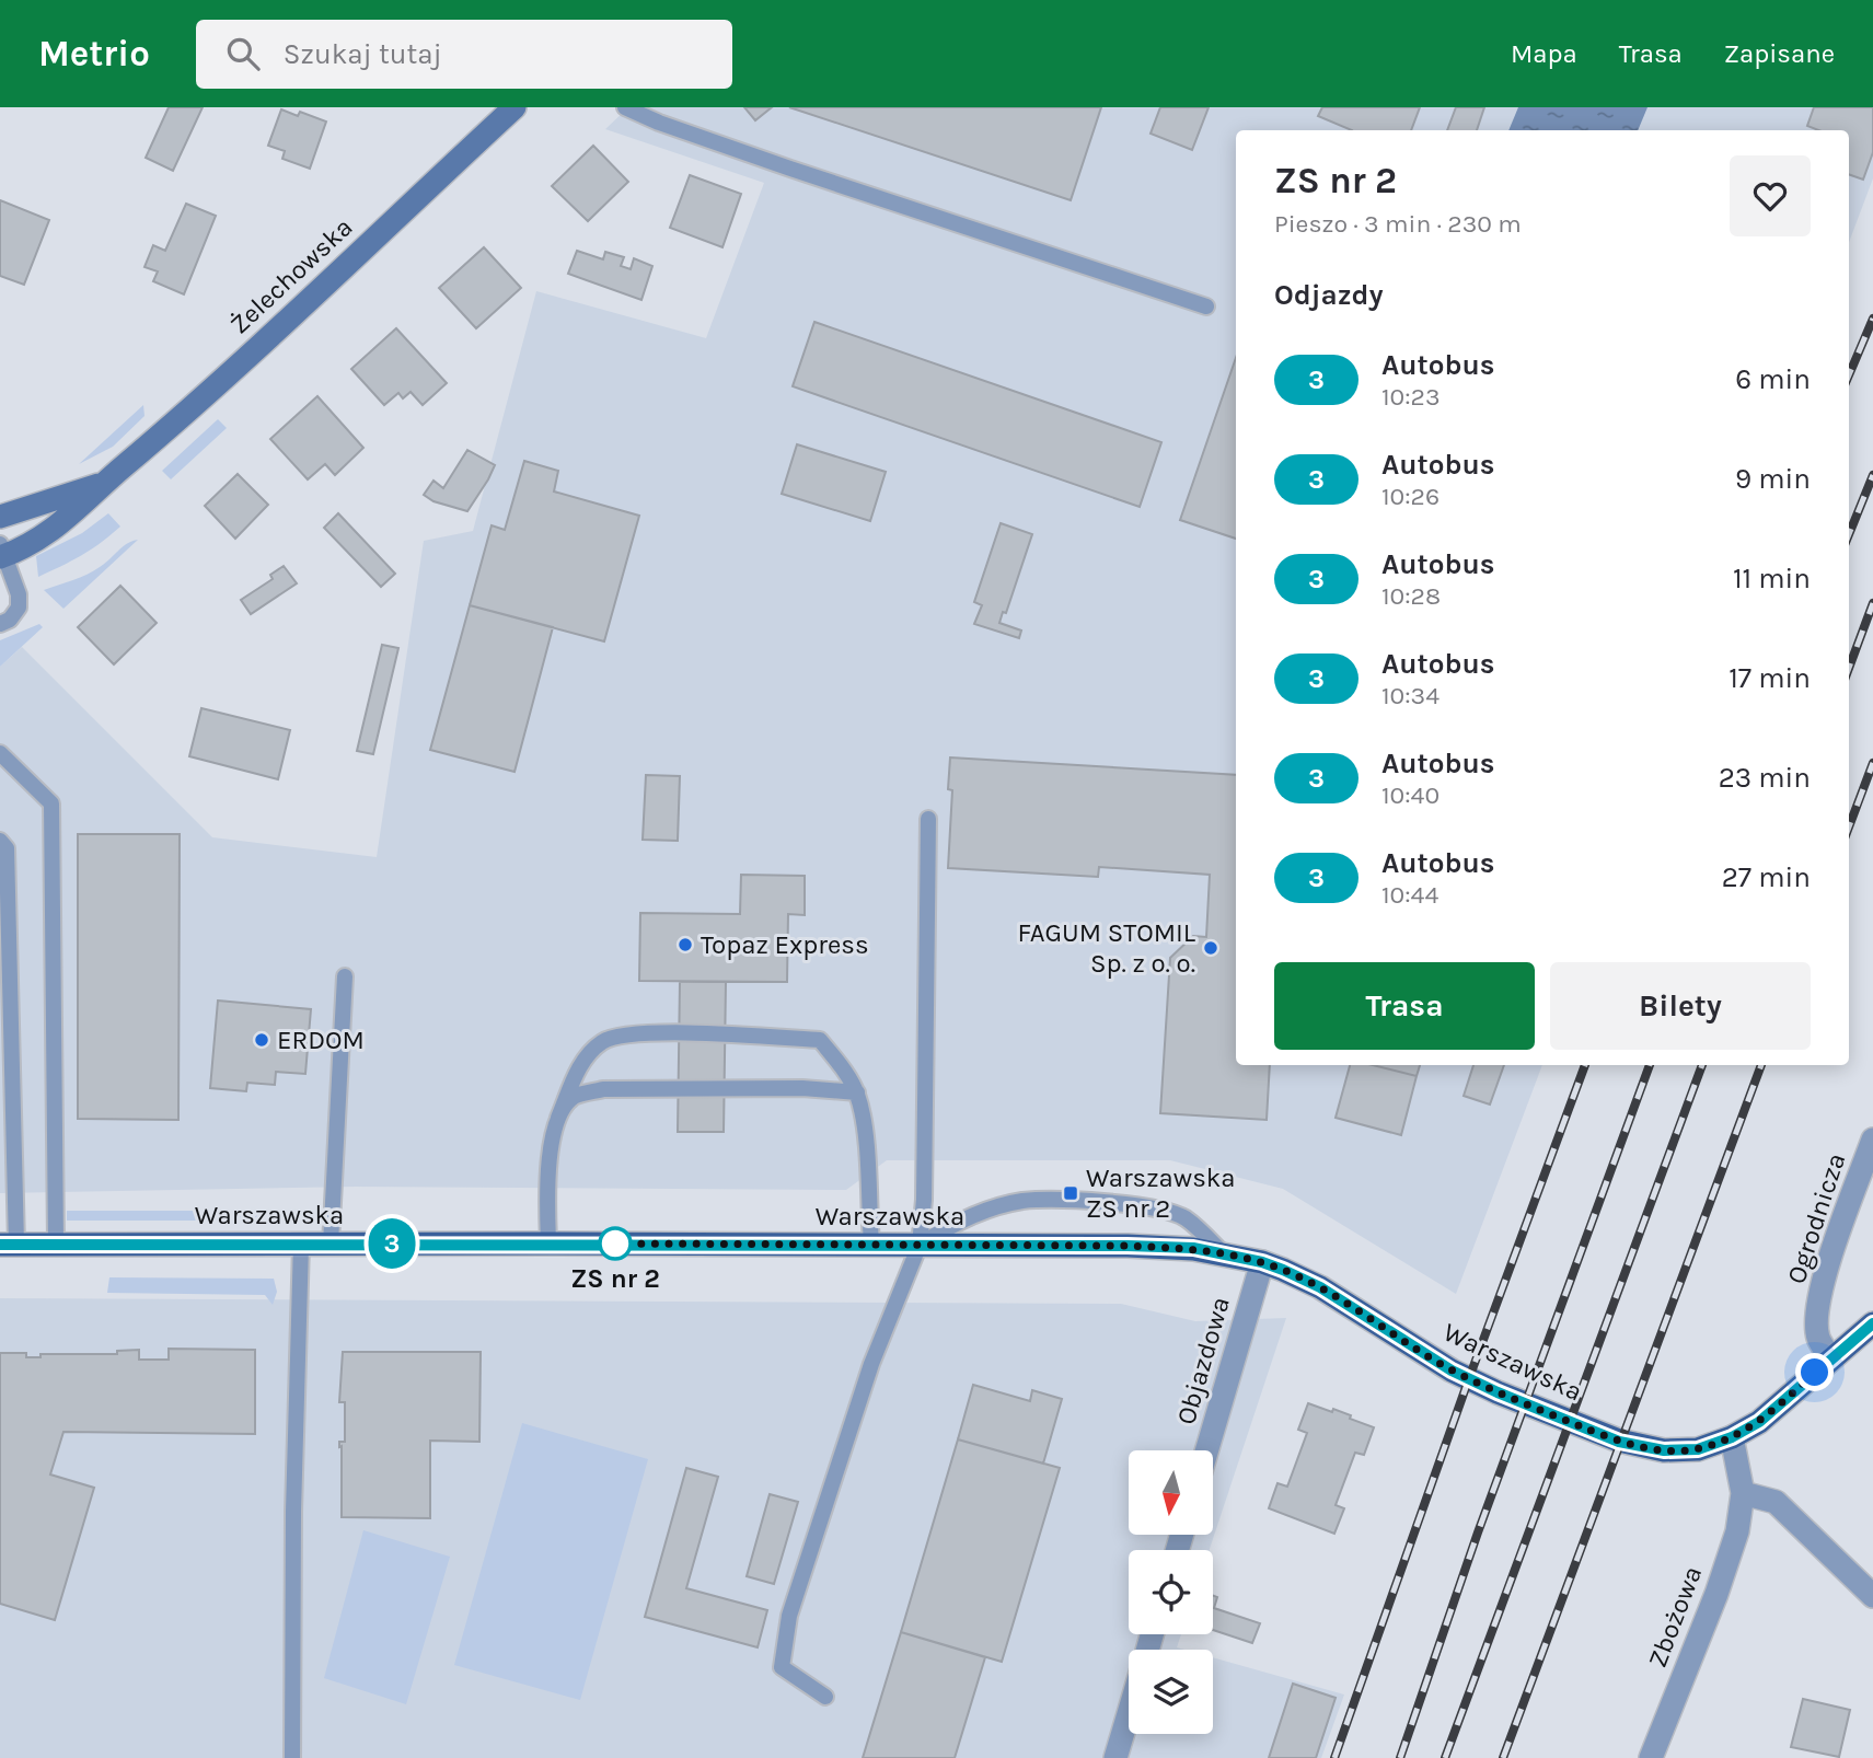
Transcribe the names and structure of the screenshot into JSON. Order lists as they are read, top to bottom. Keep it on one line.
{"streets":{"main road":["Żelechowska","Warszawska"],"street":["Ogrodnicza","Objazdowa","Zbożowa"]},"crossings":[["Warszawska","Ogrodnicza"],["Warszawska","Objazdowa"],["Warszawska","Zbożowa"]],"places":{"other":["Topaz Express","FAGUM STOMIL Sp. z o. o.","ERDOM","ZS nr 2"],"transit":["Warszawska ZS nr 2"]},"lines":["bus line 3"],"north":"bottom","page":{"header":"Metrio","search":"Szukaj tutaj","nav":["Mapa","Trasa","Zapisane"],"on_map":"3","heading":[["ZS nr 2","Pieszo · 3 min · 230 m"],"Odjazdy"],"list":[{"mark":"3","name":"Autobus","note":"10:23","value":"6 min"},{"mark":"3","name":"Autobus","note":"10:26","value":"9 min"},{"mark":"3","name":"Autobus","note":"10:28","value":"11 min"},{"mark":"3","name":"Autobus","note":"10:34","value":"17 min"},{"mark":"3","name":"Autobus","note":"10:40","value":"23 min"},{"mark":"3","name":"Autobus","note":"10:44","value":"27 min"}],"buttons":["Trasa","Bilety"]}}
